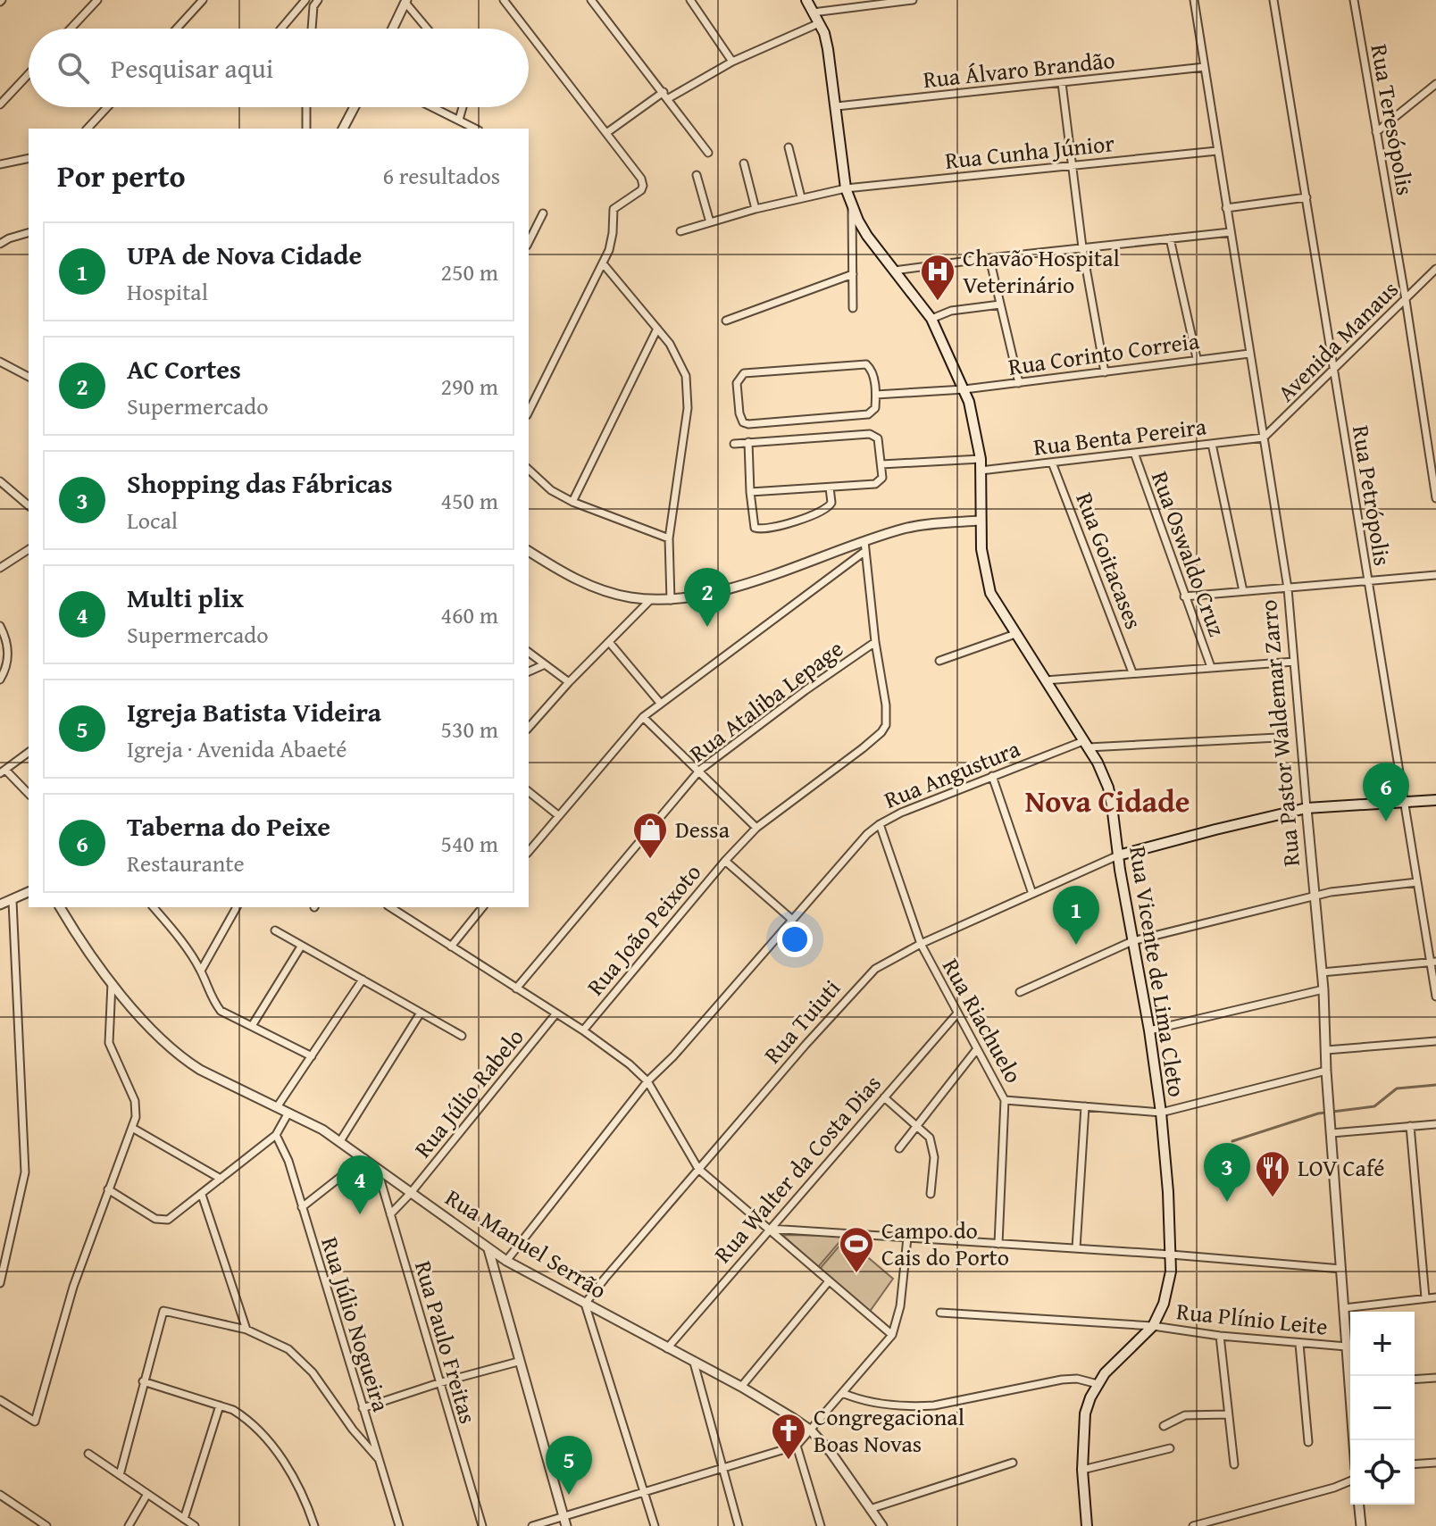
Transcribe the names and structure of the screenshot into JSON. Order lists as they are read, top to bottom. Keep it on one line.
{"streets":{"main road":["Rua Vicente de Lima Cleto"],"street":["Rua Álvaro Brandão","Rua Teresópolis","Rua Cunha Júnior","Avenida Manaus","Rua Corinto Correia","Rua Benta Pereira","Rua Petrópolis","Rua Oswaldo Cruz","Rua Goitacases","Rua Ataliba Lepage","Rua Pastor Waldemar Zarro","Rua Angustura","Rua João Peixoto","Rua Riachuelo","Rua Tuiuti","Rua Júlio Rabelo","Rua Walter da Costa Dias","Rua Manuel Serrão","Rua Plínio Leite","Rua Júlio Nogueira","Rua Paulo Freitas"]},"crossings":[["Rua Álvaro Brandão","Rua Pastor Waldemar Zarro"],["Rua Álvaro Brandão","Rua Vicente de Lima Cleto"],["Rua Teresópolis","Avenida Manaus"],["Rua Cunha Júnior","Rua Pastor Waldemar Zarro"],["Rua Cunha Júnior","Rua Vicente de Lima Cleto"],["Avenida Manaus","Rua Benta Pereira"],["Avenida Manaus","Rua Petrópolis"],["Avenida Manaus","Rua Pastor Waldemar Zarro"],["Rua Corinto Correia","Rua Pastor Waldemar Zarro"],["Rua Corinto Correia","Rua Vicente de Lima Cleto"],["Rua Benta Pereira","Rua Oswaldo Cruz"],["Rua Benta Pereira","Rua Goitacases"],["Rua Benta Pereira","Rua Pastor Waldemar Zarro"],["Rua Benta Pereira","Rua Vicente de Lima Cleto"],["Rua Ataliba Lepage","Rua João Peixoto"],["Rua Pastor Waldemar Zarro","Rua Plínio Leite"],["Rua Angustura","Rua Vicente de Lima Cleto"],["Rua Angustura","Rua Riachuelo"],["Rua Angustura","Rua Manuel Serrão"],["Rua Vicente de Lima Cleto","Rua Tuiuti"],["Rua Vicente de Lima Cleto","Rua Plínio Leite"],["Rua Riachuelo","Rua Tuiuti"],["Rua Riachuelo","Rua Walter da Costa Dias"],["Rua Tuiuti","Rua Manuel Serrão"],["Rua Júlio Rabelo","Rua Manuel Serrão"],["Rua Júlio Rabelo","Rua Paulo Freitas"],["Rua Walter da Costa Dias","Rua Manuel Serrão"],["Rua Manuel Serrão","Rua Paulo Freitas"]],"districts":["Nova Cidade"],"places":{"hospital":["Chavão Hospital Veterinário"],"shop":["Dessa"],"restaurant":["LOV Café"],"sports":["Campo do Cais do Porto"],"church":["Congregacional Boas Novas"]},"page":{"search":"Pesquisar aqui","heading":["Por perto","6 resultados"],"list":[{"mark":"1","name":"UPA de Nova Cidade","note":"Hospital","value":"250 m"},{"mark":"2","name":"AC Cortes","note":"Supermercado","value":"290 m"},{"mark":"3","name":"Shopping das Fábricas","note":"Local","value":"450 m"},{"mark":"4","name":"Multi plix","note":"Supermercado","value":"460 m"},{"mark":"5","name":"Igreja Batista Videira","note":"Igreja · Avenida Abaeté","value":"530 m"},{"mark":"6","name":"Taberna do Peixe","note":"Restaurante","value":"540 m"}],"pins":["2","6","1","3","4","5"],"map_buttons":["+","−"]}}
